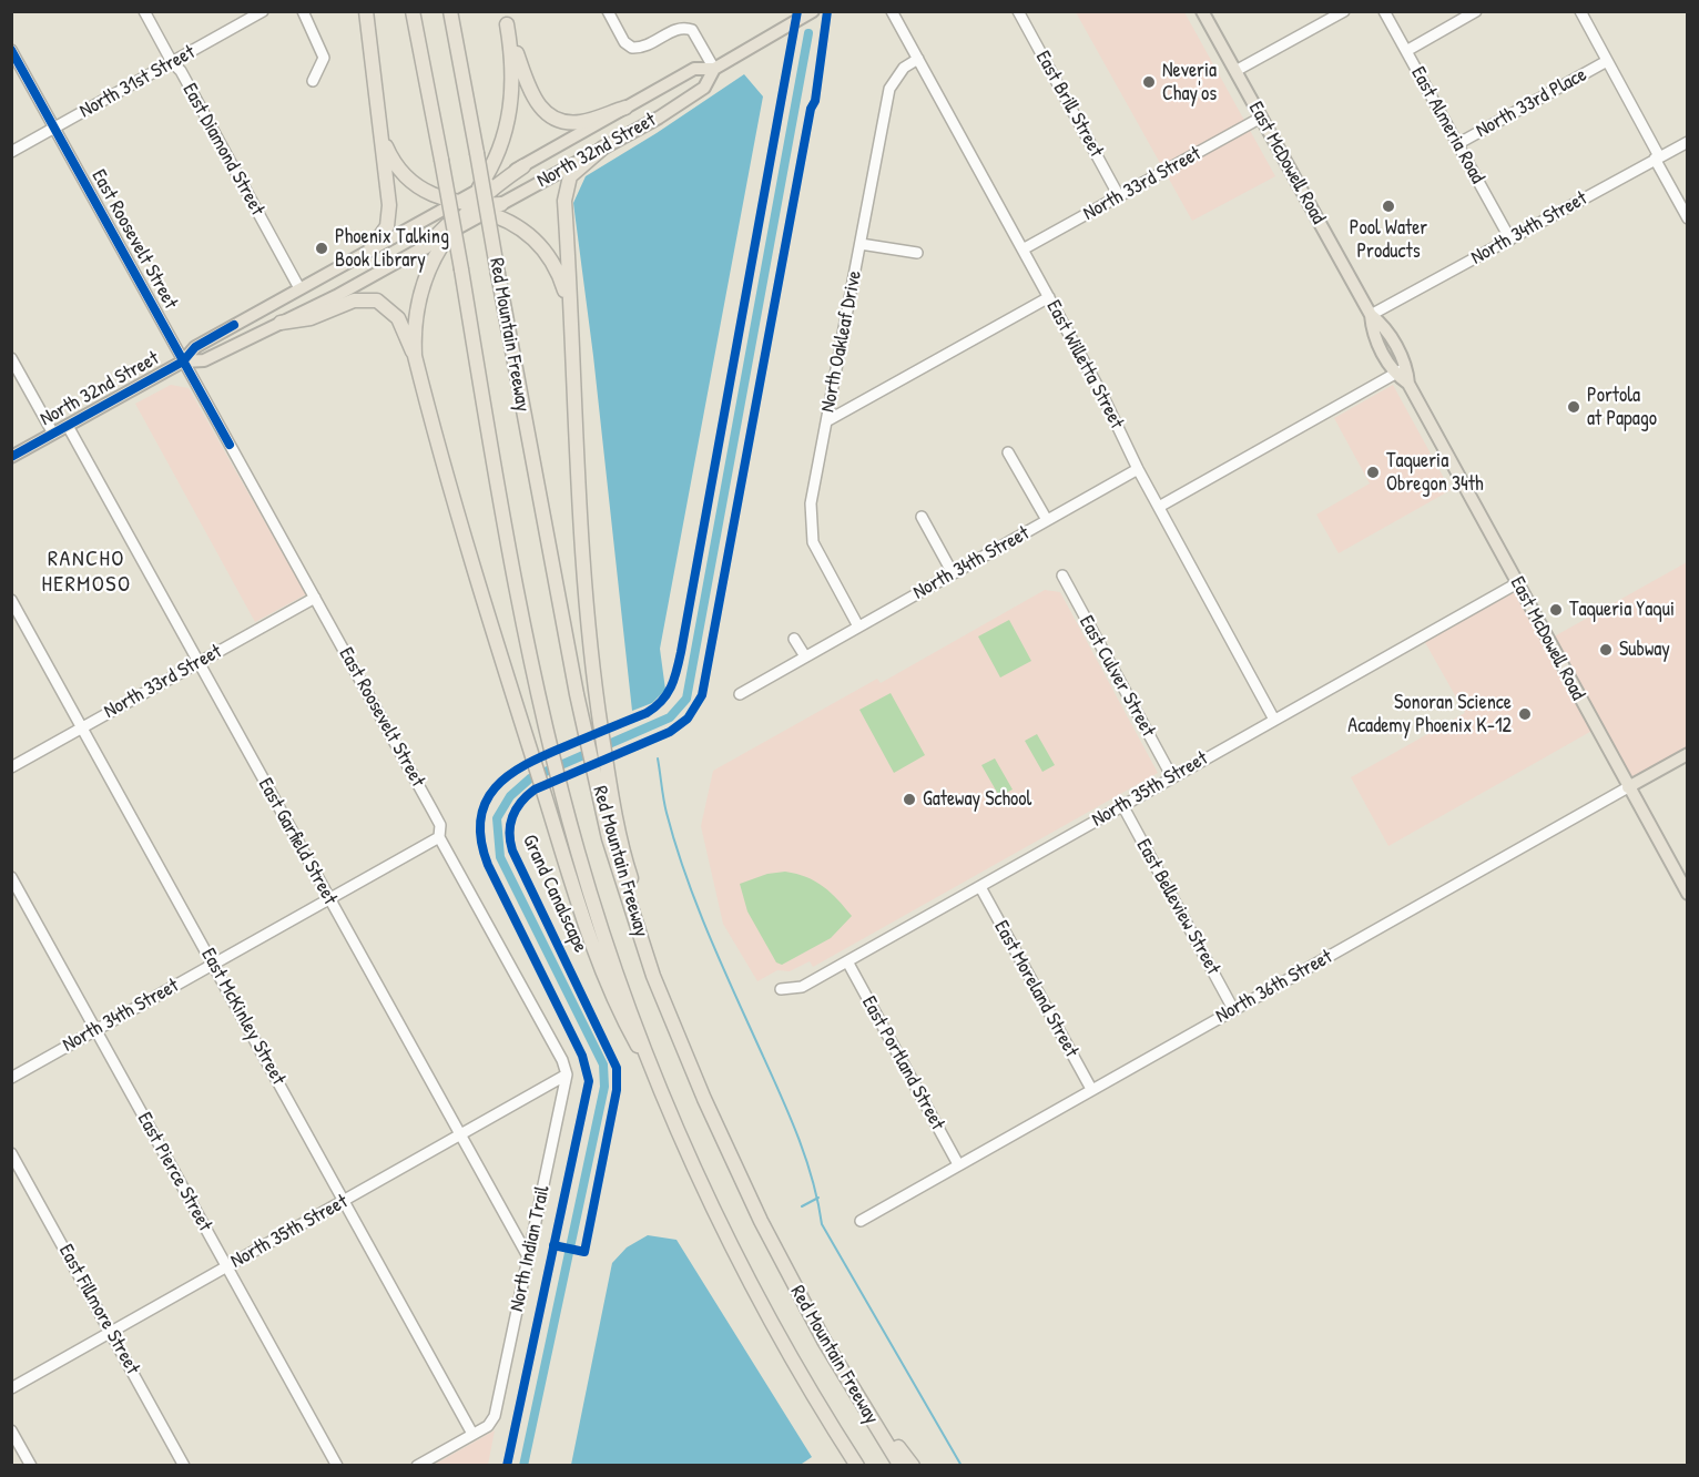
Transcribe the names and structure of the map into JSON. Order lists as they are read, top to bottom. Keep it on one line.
{"streets":{"highway":["Red Mountain Freeway"],"main road":["North 32nd Street","East McDowell Road","North 36th Street"],"street":["North 31st Street","North 33rd Place","East Brill Street","East Almeria Road","East Diamond Street","North 33rd Street","North 34th Street","East Roosevelt Street","North Oakleaf Drive","East Willetta Street","East Culver Street","North 35th Street","East Garfield Street","East Belleview Street","East Moreland Street","East McKinley Street","East Portland Street","East Pierce Street","North Indian Trail","East Fillmore Street"],"cycle path":["Grand Canalscape"]},"crossings":[["North 31st Street","East Diamond Street"],["North 31st Street","East Roosevelt Street"],["North 33rd Place","East Almeria Road"],["East Brill Street","North 33rd Street"],["East Almeria Road","North 34th Street"],["East Diamond Street","North 32nd Street"],["North 32nd Street","East Roosevelt Street"],["North 32nd Street","East Garfield Street"],["East McDowell Road","North 33rd Street"],["East McDowell Road","North 34th Street"],["East McDowell Road","North 35th Street"],["East McDowell Road","North 36th Street"],["North 33rd Street","East Roosevelt Street"],["North 33rd Street","East Willetta Street"],["North 33rd Street","East Garfield Street"],["North 33rd Street","East McKinley Street"],["North 34th Street","East Roosevelt Street"],["North 34th Street","North Oakleaf Drive"],["North 34th Street","East Willetta Street"],["North 34th Street","East Garfield Street"],["North 34th Street","East McKinley Street"],["North 34th Street","East Pierce Street"],["East Roosevelt Street","North 35th Street"],["East Roosevelt Street","North Indian Trail"],["North Oakleaf Drive","East Willetta Street"],["East Willetta Street","North 35th Street"],["East Culver Street","North 35th Street"],["North 35th Street","East Garfield Street"],["North 35th Street","East Belleview Street"],["North 35th Street","East Moreland Street"],["North 35th Street","East McKinley Street"],["North 35th Street","East Portland Street"],["North 35th Street","East Pierce Street"],["North 35th Street","North Indian Trail"],["North 35th Street","East Fillmore Street"],["East Garfield Street","North Indian Trail"],["East Belleview Street","North 36th Street"],["North 36th Street","East Moreland Street"],["North 36th Street","East Portland Street"],["East McKinley Street","North Indian Trail"]],"districts":["RANCHO HERMOSO"],"places":["Neveria Chay'os","Pool Water Products","Phoenix Talking Book Library","Portola at Papago","Taqueria Obregon 34th","Taqueria Yaqui","Subway","Sonoran Science Academy Phoenix K-12","Gateway School"]}
